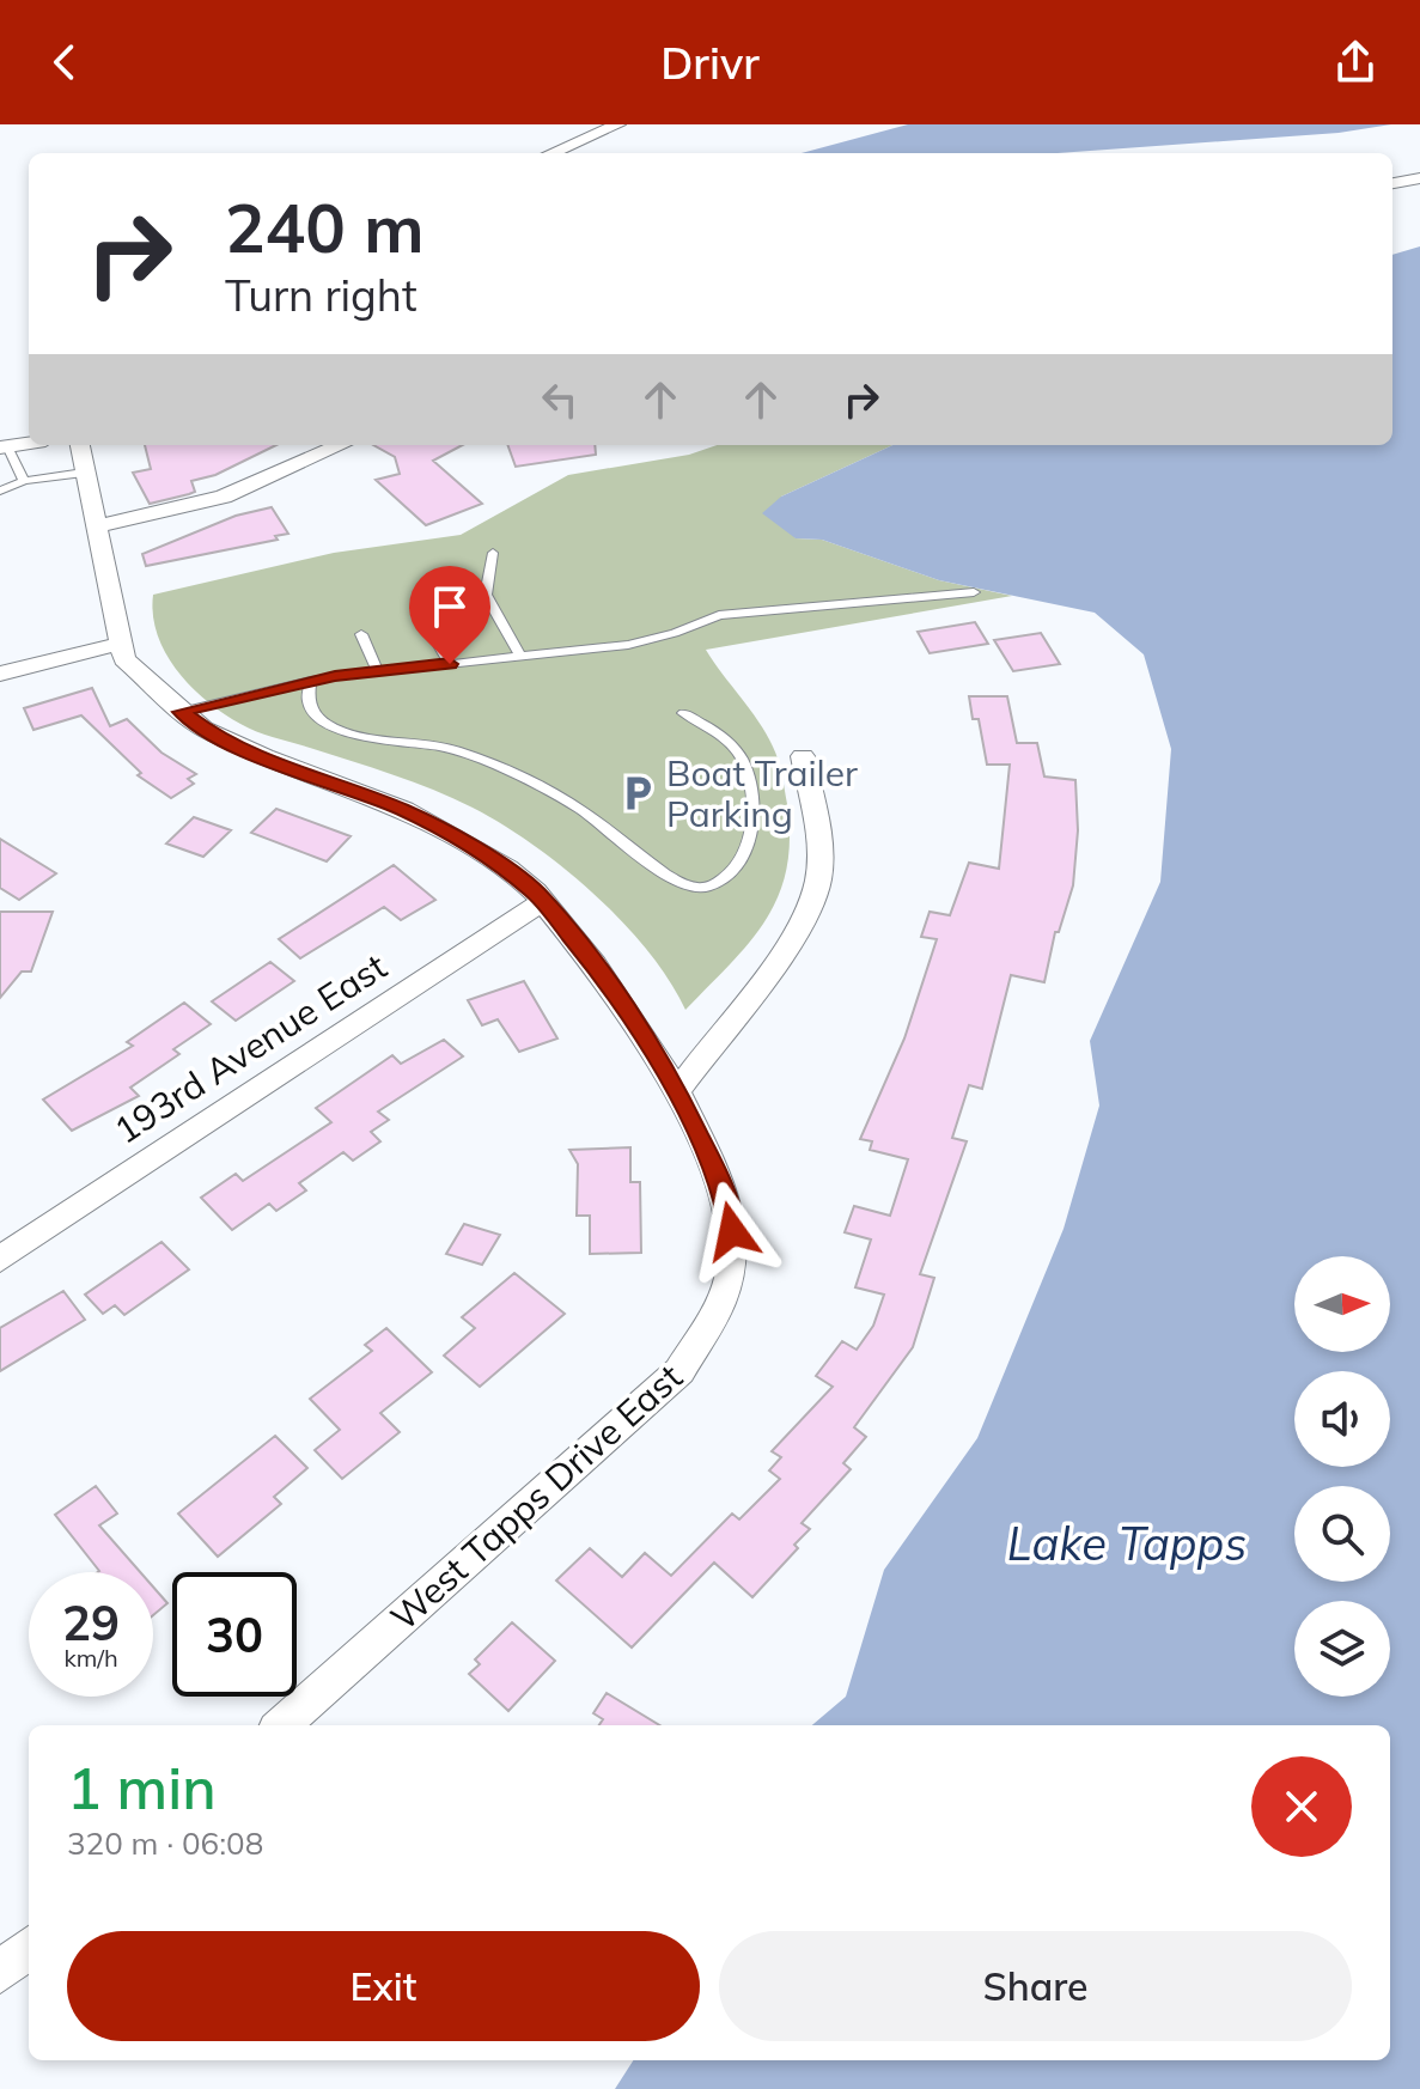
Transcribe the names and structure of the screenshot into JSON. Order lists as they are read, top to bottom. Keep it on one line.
{"streets":{"street":["193rd Avenue East","West Tapps Drive East"]},"crossings":[["193rd Avenue East","West Tapps Drive East"]],"water":["Lake Tapps"],"places":{"parking":["Boat Trailer Parking"]},"north":"right","page":{"header":"Drivr","turn":["240 m","Turn right"],"speed":"29 km/h","limit":"30","heading":["1 min","320 m · 06:08"],"buttons":["Exit","Share"]}}
